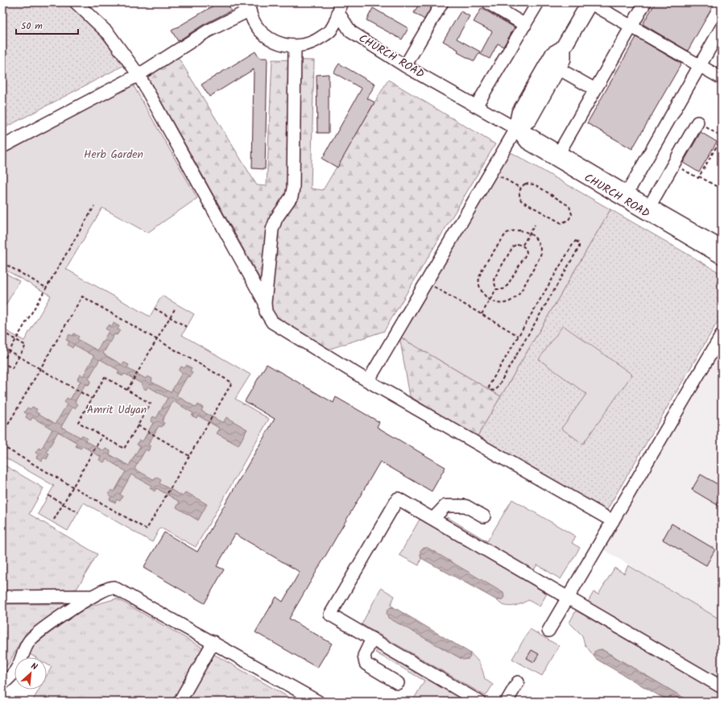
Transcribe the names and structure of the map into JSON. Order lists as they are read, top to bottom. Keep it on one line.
{"streets":{"street":["CHURCH ROAD"]},"parks":["Herb Garden","Amrit Udyan"],"scale_bar":"50 m","north":"top right"}
